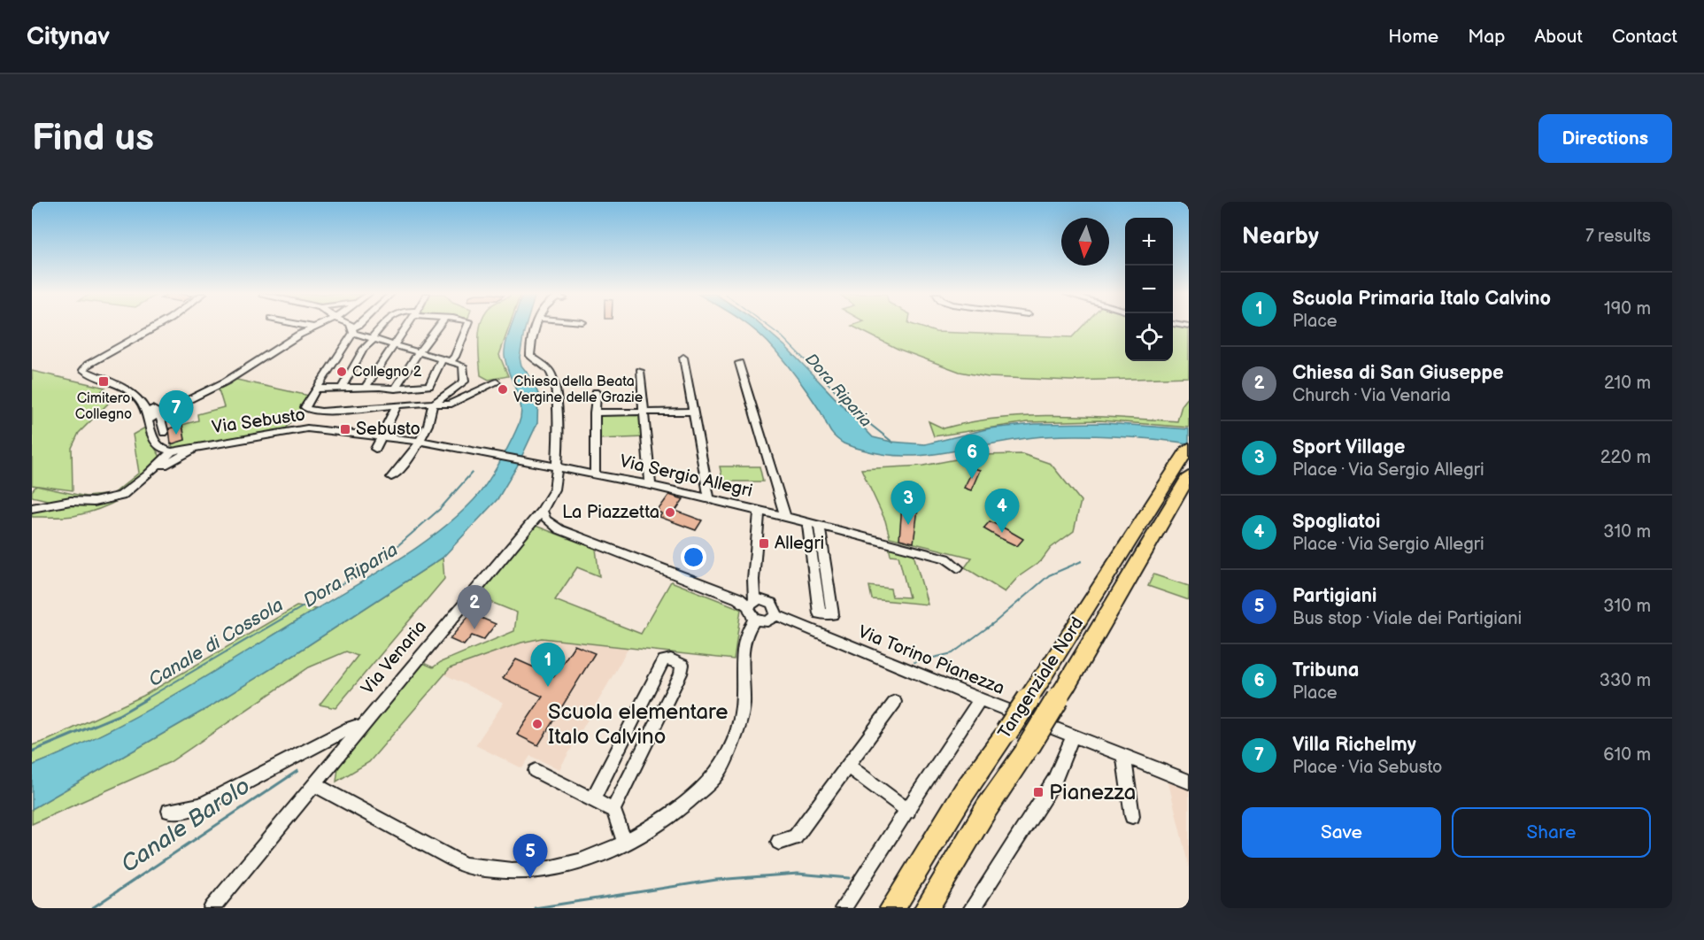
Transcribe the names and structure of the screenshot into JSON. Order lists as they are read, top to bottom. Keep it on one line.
{"streets":{"highway":["Tangenziale Nord"],"street":["Via Sebusto","Via Sergio Allegri","Via Venaria","Via Torino Pianezza"]},"crossings":[["Via Sebusto","Via Sergio Allegri"],["Via Sebusto","Via Venaria"],["Via Sergio Allegri","Via Venaria"],["Via Venaria","Via Torino Pianezza"]],"water":["Dora Riparia","Canale di Cossola","Canale Barolo"],"places":{"other":["Collegno 2","Chiesa della Beata Vergine delle Grazie","La Piazzetta","Scuola elementare Italo Calvino"],"transit":["Cimitero Collegno","Sebusto","Allegri","Pianezza"]},"north":"bottom","page":{"header":"Citynav","nav":["Home","Map","About","Contact"],"buttons":["Directions",["Save","Share"]],"title":"Find us","heading":["Nearby","7 results"],"map_buttons":["+","−"],"list":[{"mark":"1","name":"Scuola Primaria Italo Calvino","note":"Place","value":"190 m"},{"mark":"2","name":"Chiesa di San Giuseppe","note":"Church · Via Venaria","value":"210 m"},{"mark":"3","name":"Sport Village","note":"Place · Via Sergio Allegri","value":"220 m"},{"mark":"4","name":"Spogliatoi","note":"Place · Via Sergio Allegri","value":"310 m"},{"mark":"5","name":"Partigiani","note":"Bus stop · Viale dei Partigiani","value":"310 m"},{"mark":"6","name":"Tribuna","note":"Place","value":"330 m"},{"mark":"7","name":"Villa Richelmy","note":"Place · Via Sebusto","value":"610 m"}],"pins":["7","6","3","4","2","1","5"]}}
